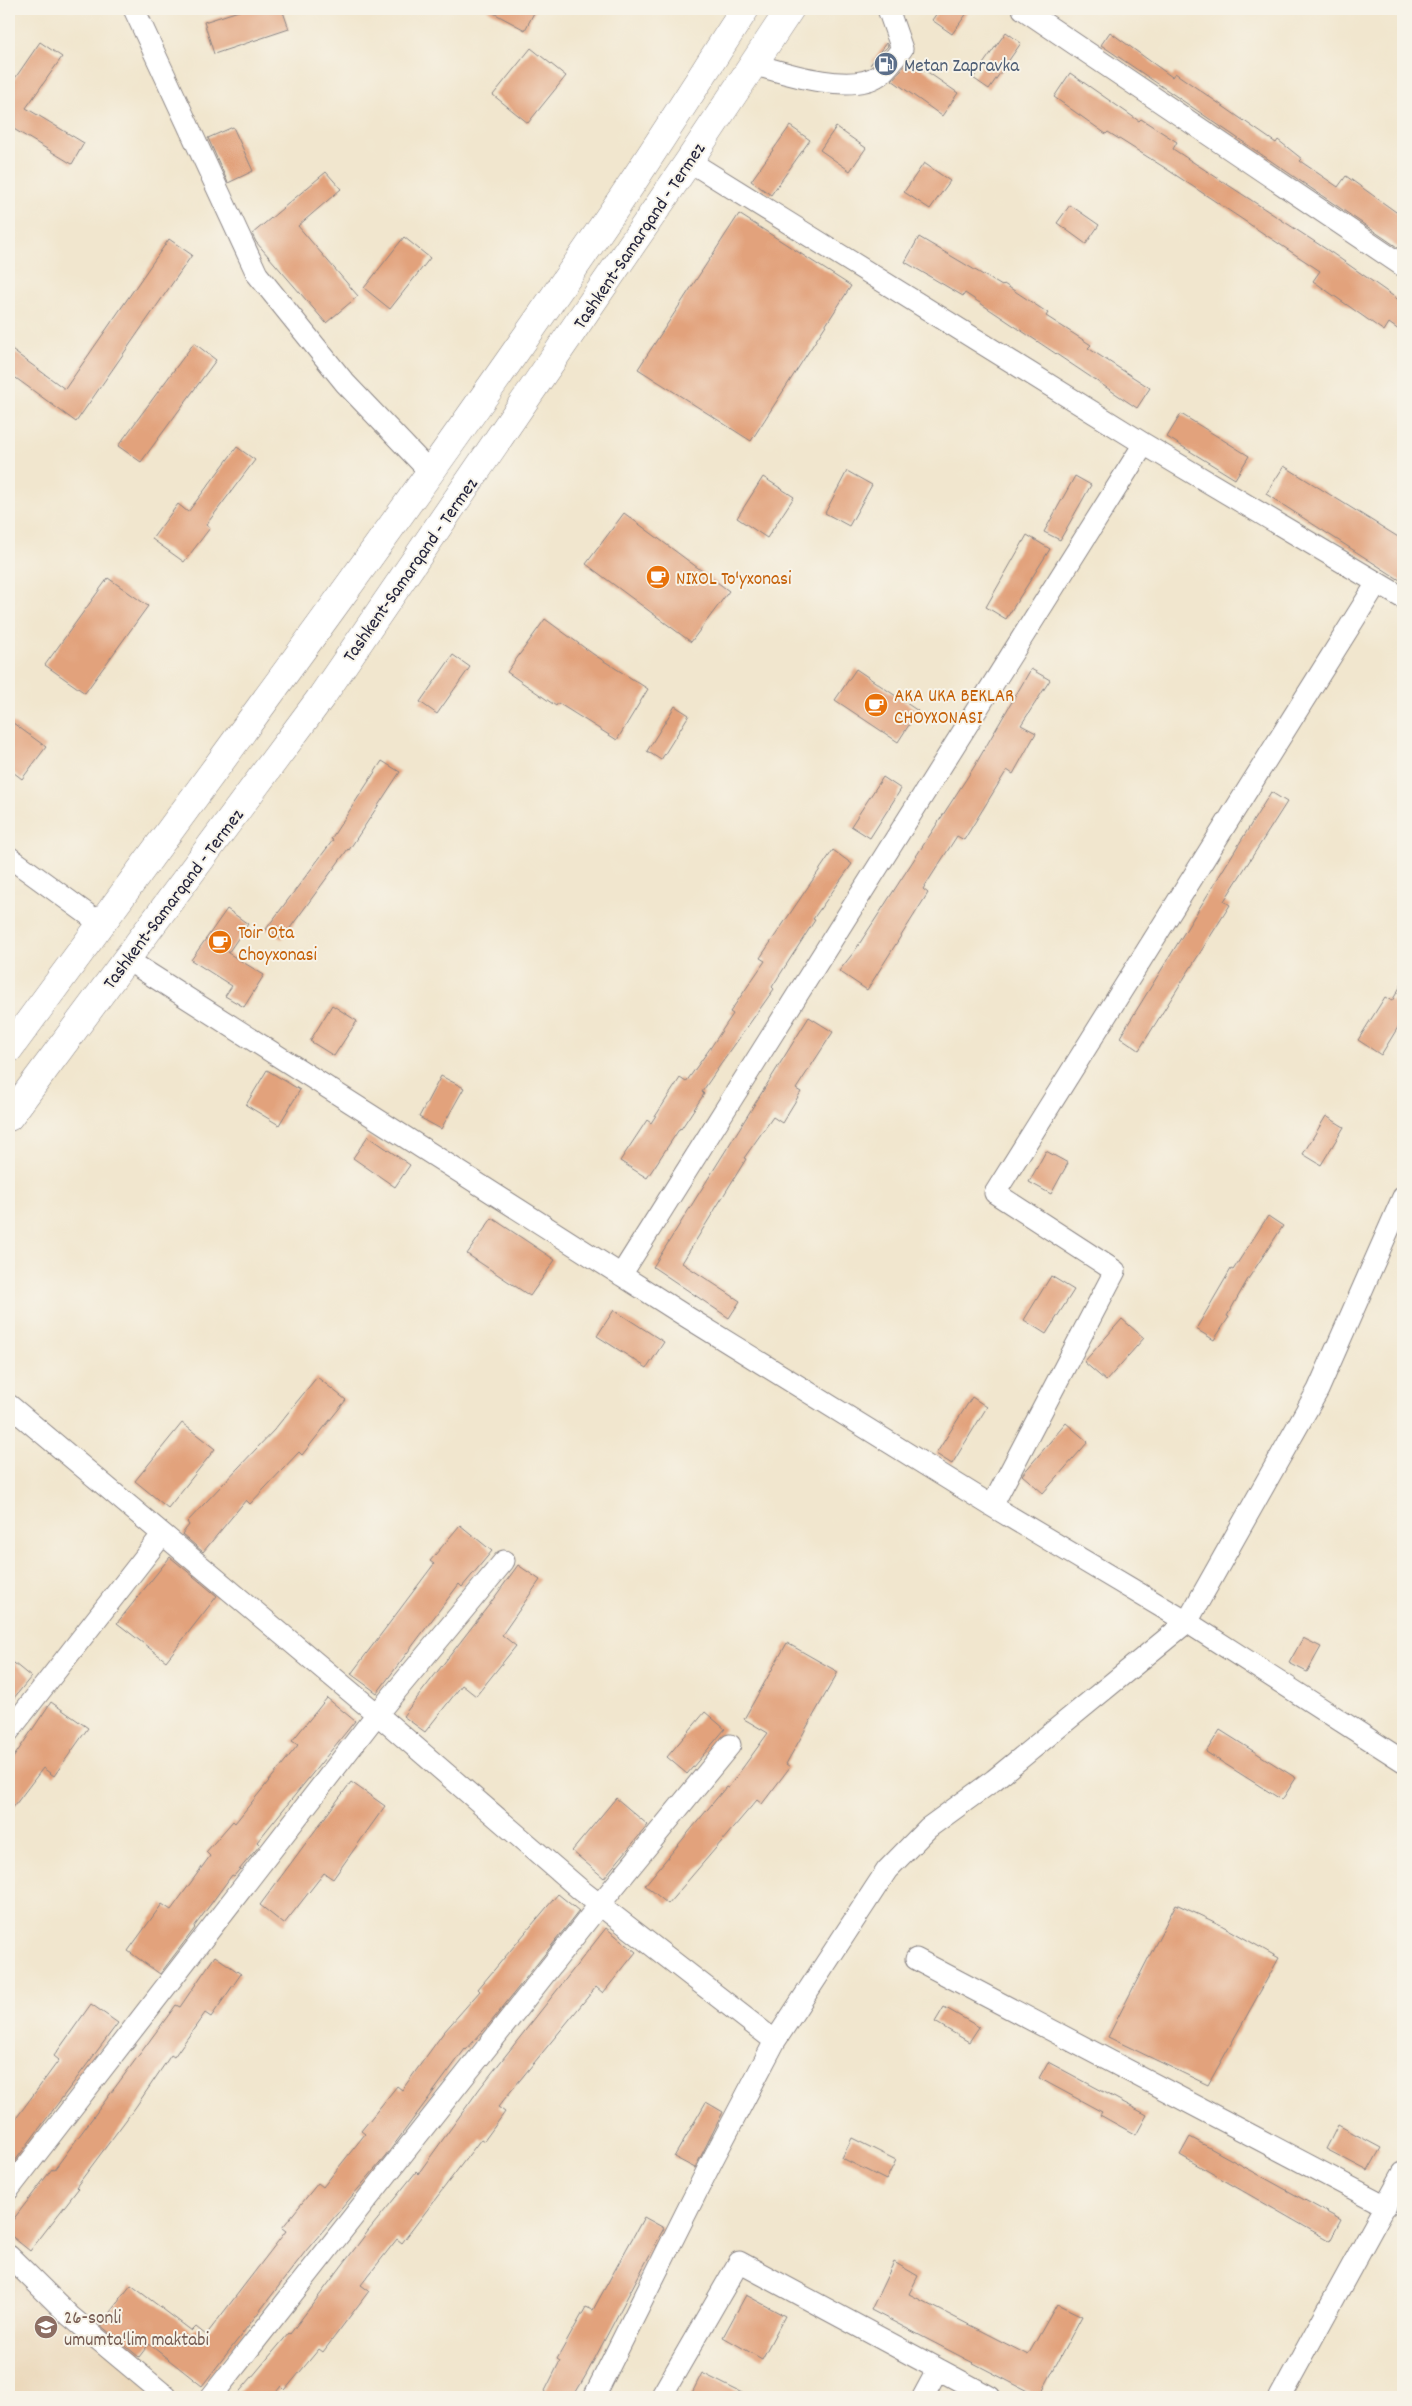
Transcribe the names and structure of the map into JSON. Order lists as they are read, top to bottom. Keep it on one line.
{"streets":{"highway":["Tashkent-Samarqand - Termez"]},"places":{"fuel station":["Metan Zapravka"],"cafe":["NIXOL To'yxonasi","AKA UKA BEKLAR CHOYXONASI","Toir Ota Choyxonasi"],"school or university":["26-sonli umumta'lim maktabi"]}}
